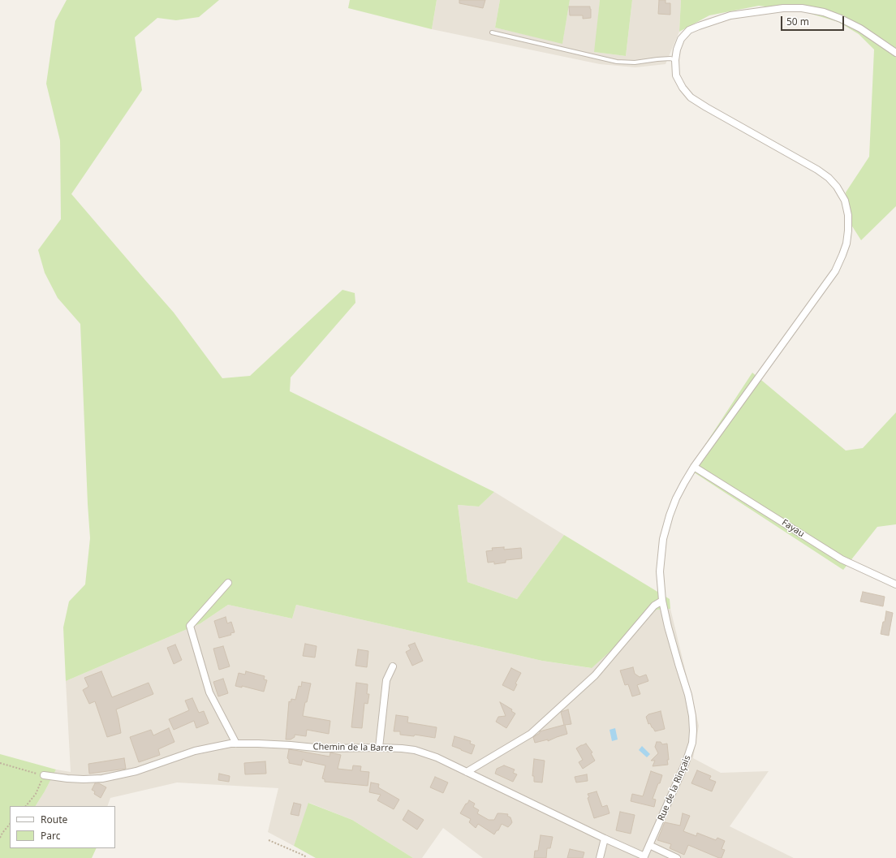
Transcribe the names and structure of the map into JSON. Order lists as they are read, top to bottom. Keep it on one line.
{"streets":{"street":["Fayau","Chemin de la Barre","Rue de la Rinçais"]},"crossings":[["Fayau","Rue de la Rinçais"],["Chemin de la Barre","Rue de la Rinçais"]],"legend":["Route","Parc"],"scale_bar":"50 m"}
